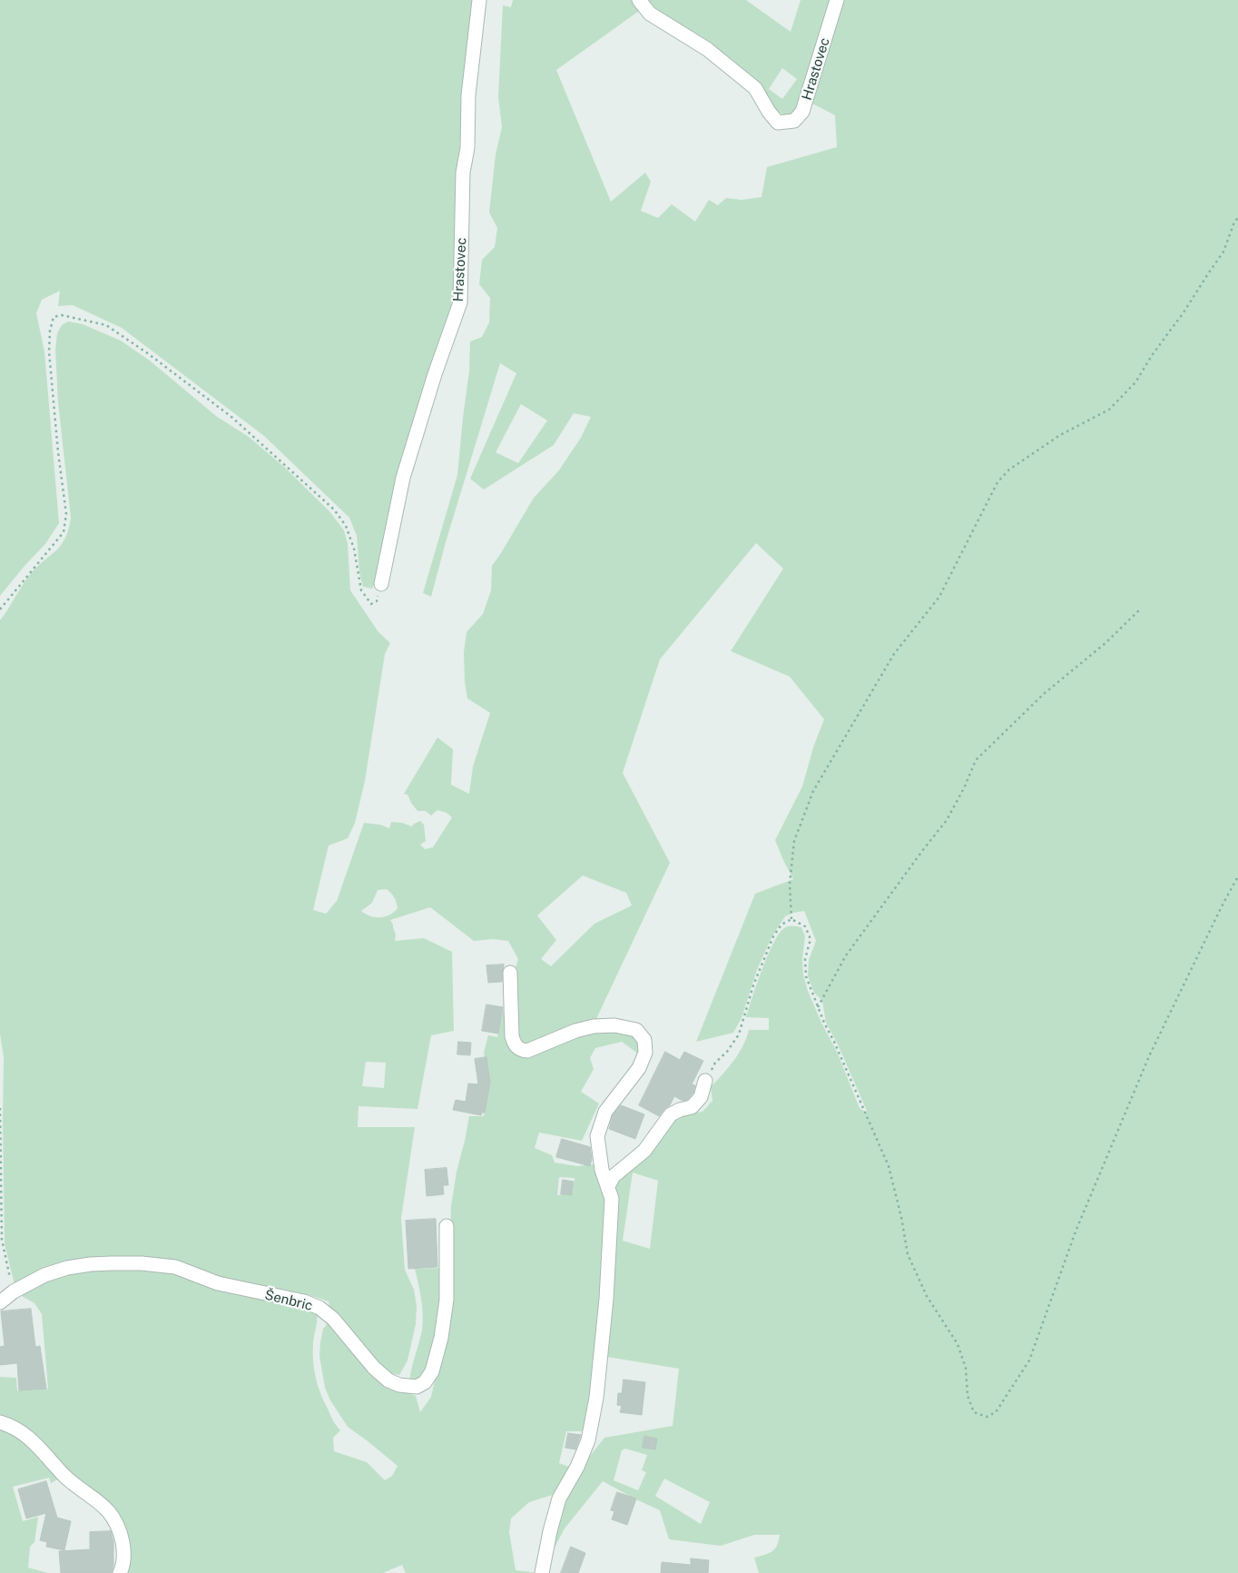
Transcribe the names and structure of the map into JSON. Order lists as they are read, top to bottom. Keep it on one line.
{"streets":{"street":["Hrastovec","Šenbric"]}}
